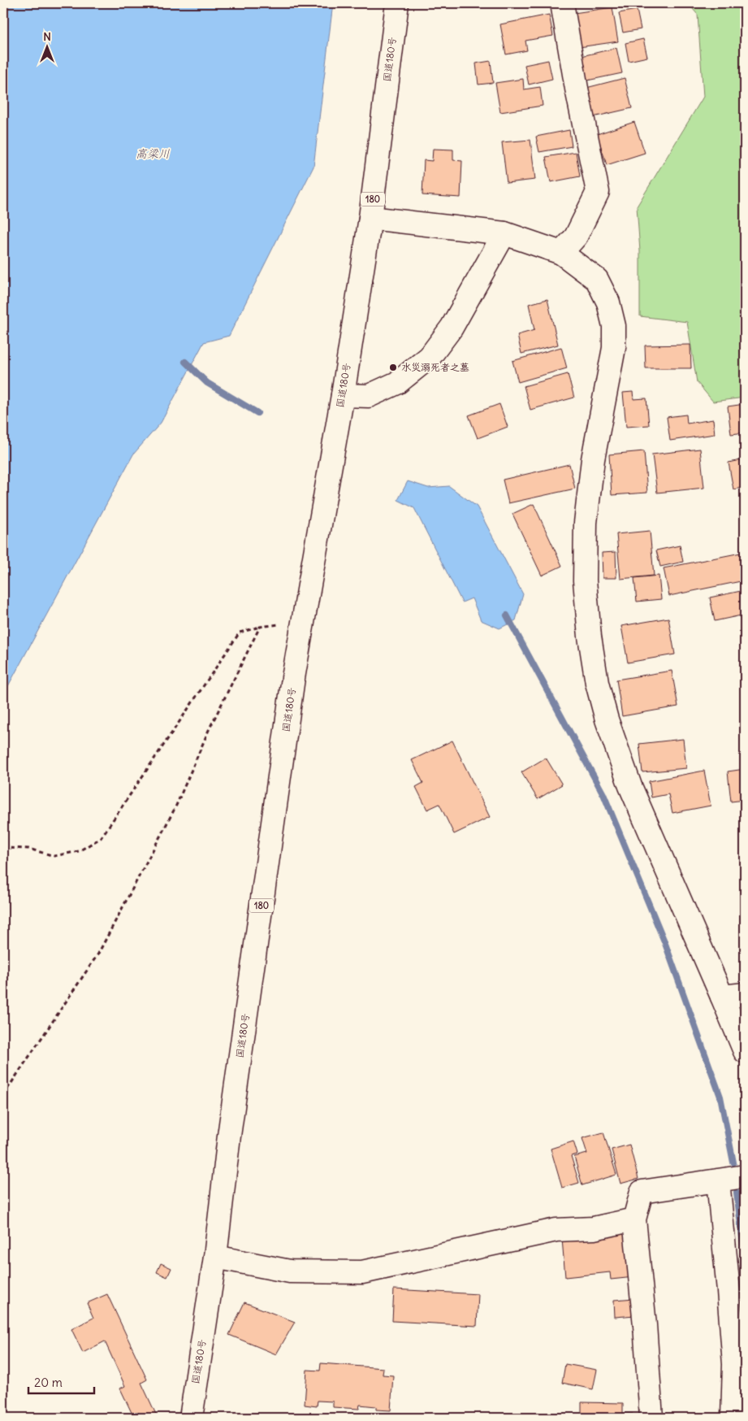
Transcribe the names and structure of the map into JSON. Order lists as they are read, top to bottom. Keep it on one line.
{"streets":{"main road":["国道180号","180"]},"water":["高梁川"],"places":["水災溺死者之墓"],"scale_bar":"20 m","north":"top"}
